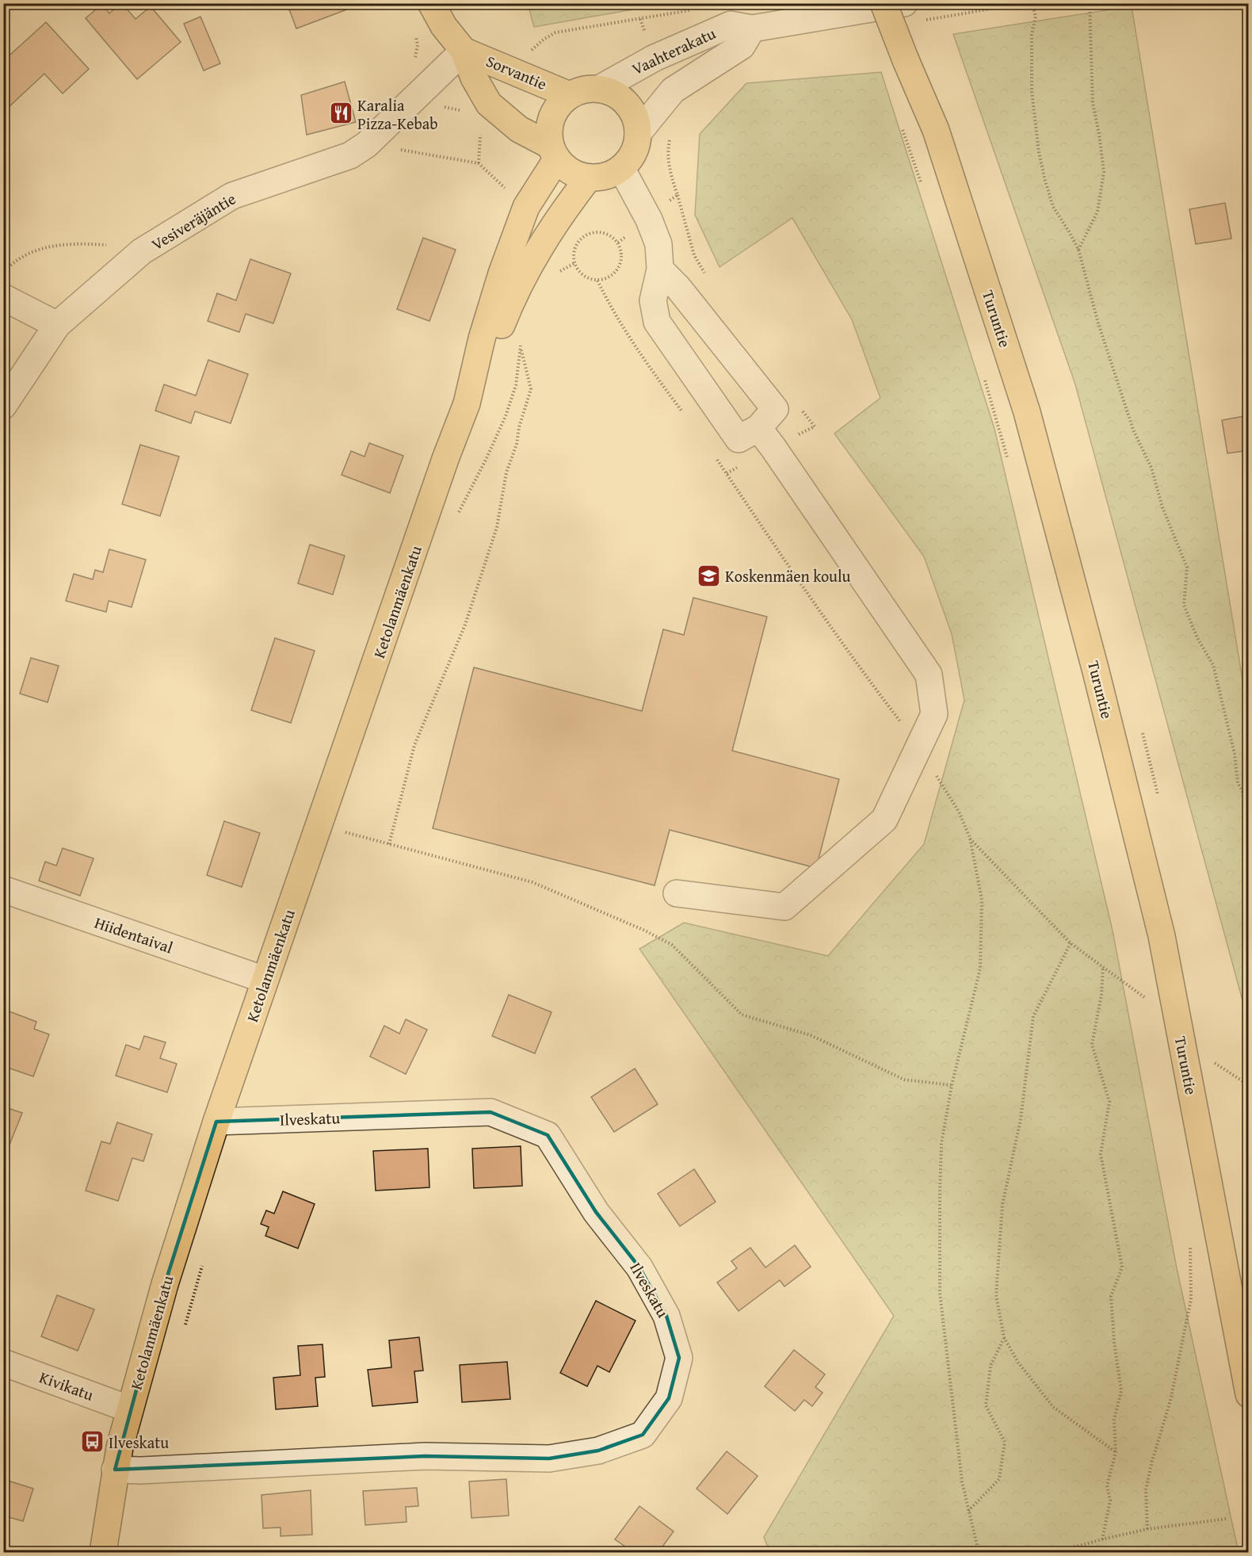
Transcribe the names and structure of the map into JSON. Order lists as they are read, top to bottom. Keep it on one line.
{"streets":{"main road":["Sorvantie","Turuntie","Ketolanmäenkatu"],"street":["Vaahterakatu","Vesiveräjäntie","Hiidentaival","Ilveskatu","Kivikatu"]},"crossings":[["Vaahterakatu","Sorvantie"],["Vaahterakatu","Ketolanmäenkatu"],["Sorvantie","Vesiveräjäntie"],["Sorvantie","Ketolanmäenkatu"],["Ketolanmäenkatu","Hiidentaival"],["Ketolanmäenkatu","Ilveskatu"],["Ketolanmäenkatu","Kivikatu"]],"places":{"restaurant":["Karalia Pizza-Kebab"],"school or university":["Koskenmäen koulu"],"bus stop":["Ilveskatu"]}}
